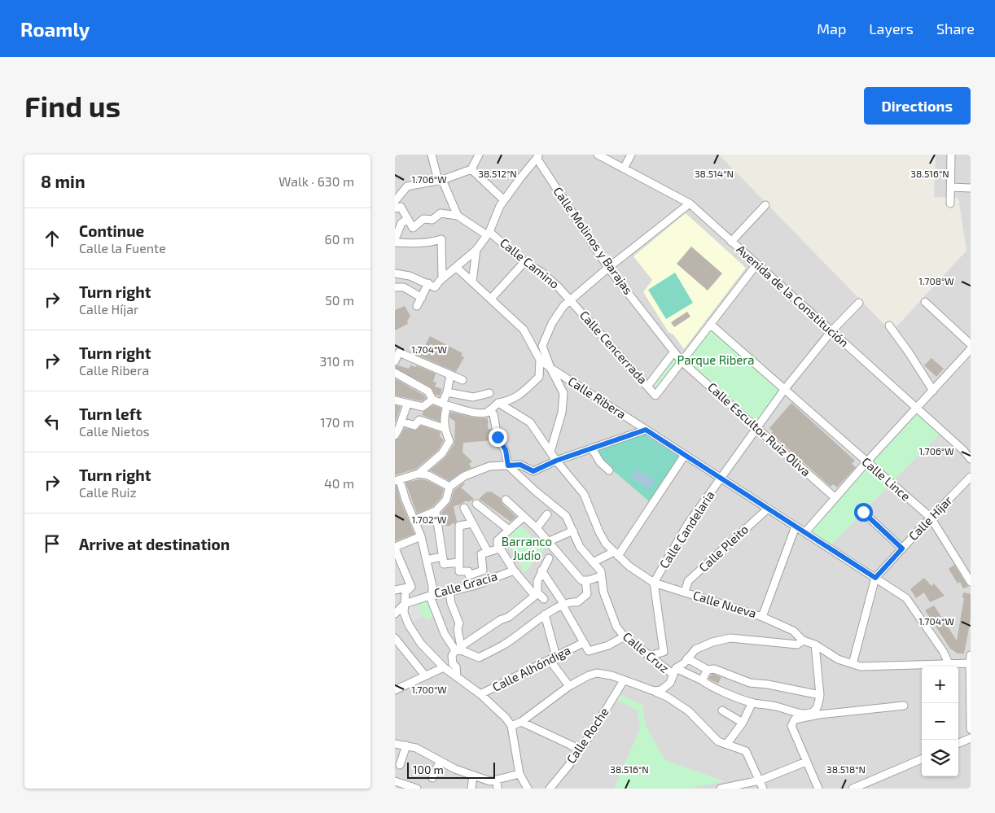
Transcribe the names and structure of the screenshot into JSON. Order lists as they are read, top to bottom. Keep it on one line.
{"streets":{"street":["Calle Molinos y Barajas","Calle Camino","Avenida de la Constitución","Calle Cencerrada","Calle Ribera","Calle Escultor Ruiz Oliva","Calle Lince","Calle Híjar","Calle Candelaria","Calle Pleito","Calle Gracia","Calle Nueva","Calle Cruz","Calle Alhóndiga","Calle Roche"]},"crossings":[["Calle Molinos y Barajas","Calle Cencerrada"],["Calle Molinos y Barajas","Calle Escultor Ruiz Oliva"],["Calle Camino","Calle Cencerrada"],["Calle Camino","Calle Ribera"],["Calle Camino","Calle Nueva"],["Avenida de la Constitución","Calle Candelaria"],["Calle Cencerrada","Calle Escultor Ruiz Oliva"],["Calle Ribera","Calle Híjar"],["Calle Ribera","Calle Candelaria"],["Calle Ribera","Calle Pleito"],["Calle Escultor Ruiz Oliva","Calle Candelaria"],["Calle Lince","Calle Híjar"],["Calle Lince","Calle Candelaria"],["Calle Candelaria","Calle Nueva"],["Calle Pleito","Calle Nueva"]],"parks":["Parque Ribera","Barranco Judío"],"scale_bar":"100 m","page":{"header":"Roamly","nav":["Map","Layers","Share"],"buttons":"Directions","title":"Find us","heading":["8 min","Walk · 630 m"],"list":[["Continue","Calle la Fuente","60 m"],["Turn right","Calle Híjar","50 m"],["Turn right","Calle Ribera","310 m"],["Turn left","Calle Nietos","170 m"],["Turn right","Calle Ruiz","40 m"],"Arrive at destination"],"map_buttons":["+","−"],"scale":"100 m"},"coordinates":["38.512°N","38.514°N","38.516°N","1.706°W","1.708°W","1.704°W","1.702°W","1.700°W","38.518°N"]}
